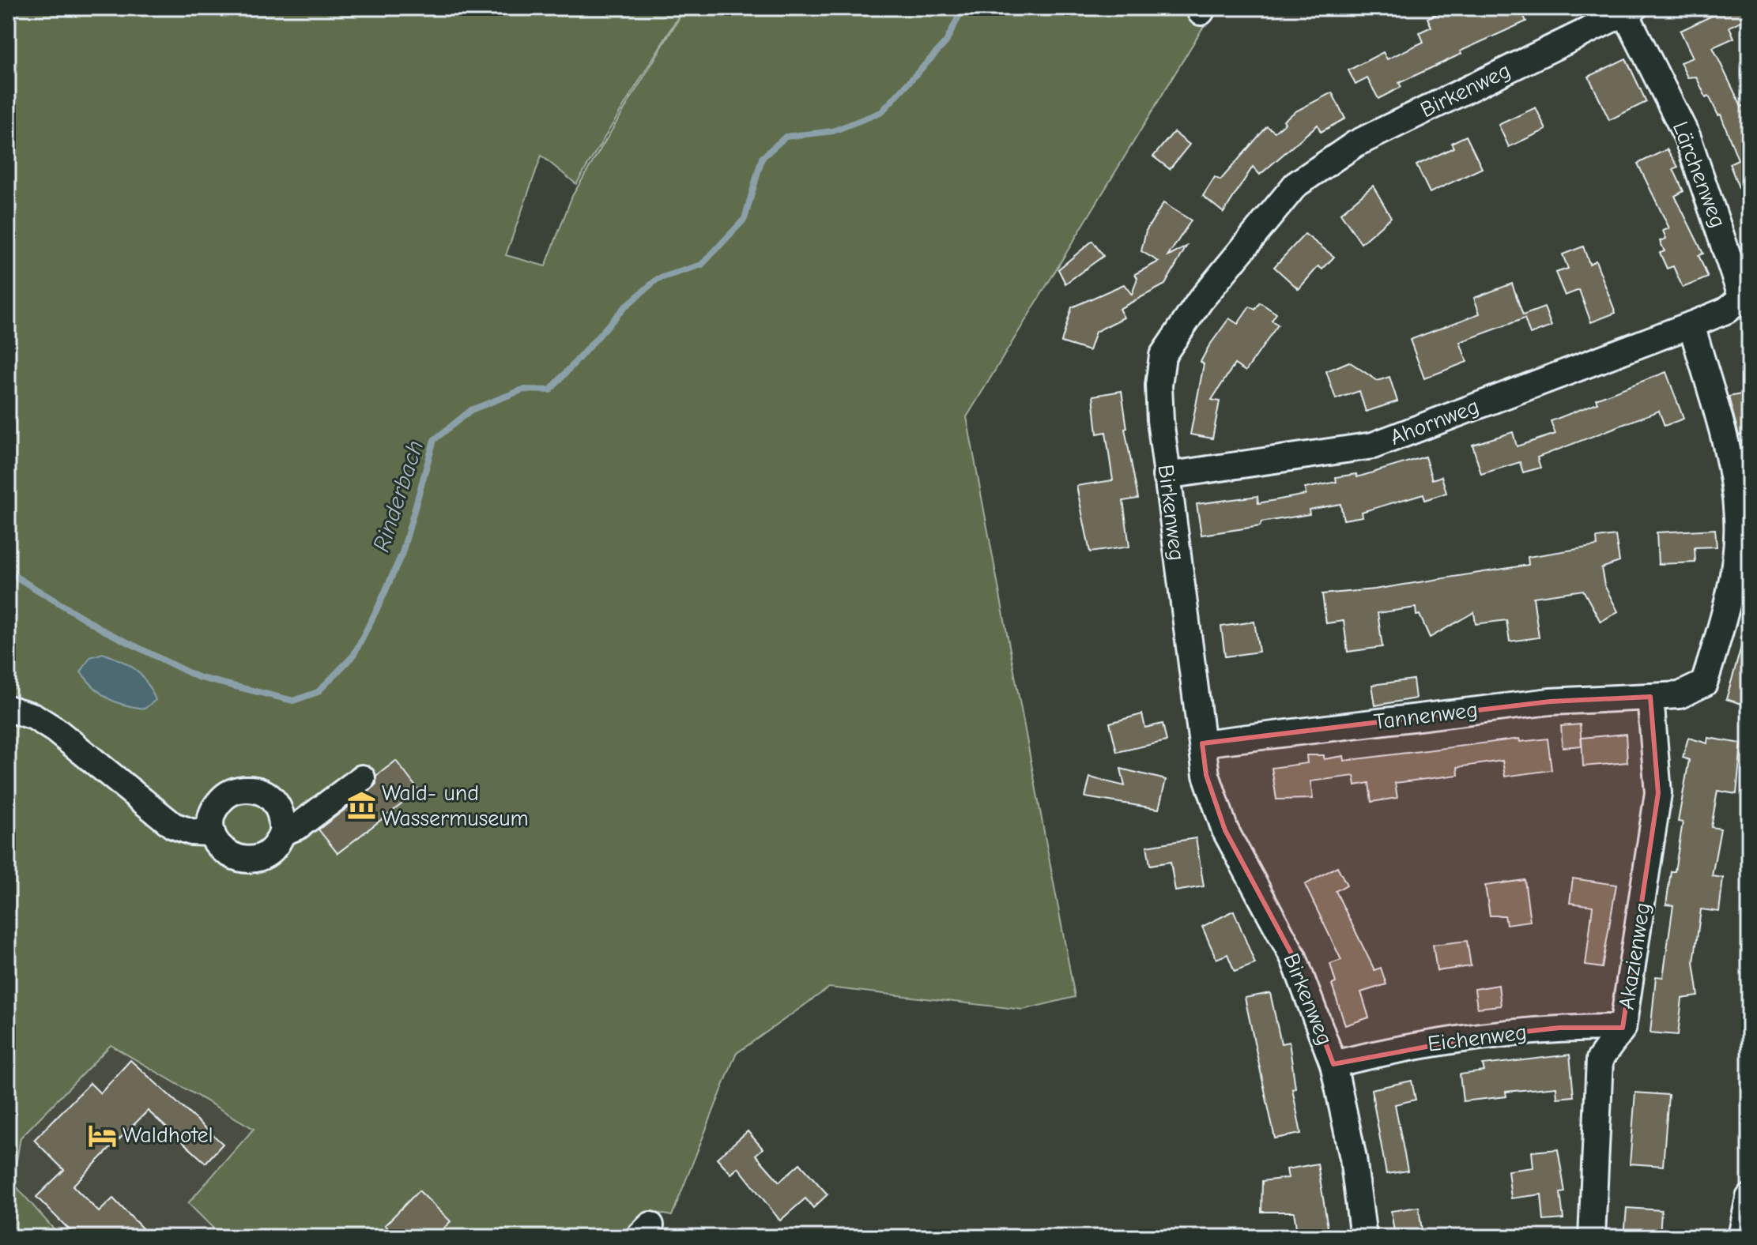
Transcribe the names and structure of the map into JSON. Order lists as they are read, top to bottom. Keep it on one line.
{"streets":{"street":["Birkenweg","Lärchenweg","Ahornweg","Tannenweg","Akazienweg","Eichenweg"]},"crossings":[["Birkenweg","Lärchenweg"],["Birkenweg","Ahornweg"],["Birkenweg","Tannenweg"],["Birkenweg","Eichenweg"],["Lärchenweg","Ahornweg"],["Tannenweg","Akazienweg"],["Akazienweg","Eichenweg"]],"water":["Rinderbach"],"places":{"museum":["Wald- und Wassermuseum"],"hotel":["Waldhotel"]}}
